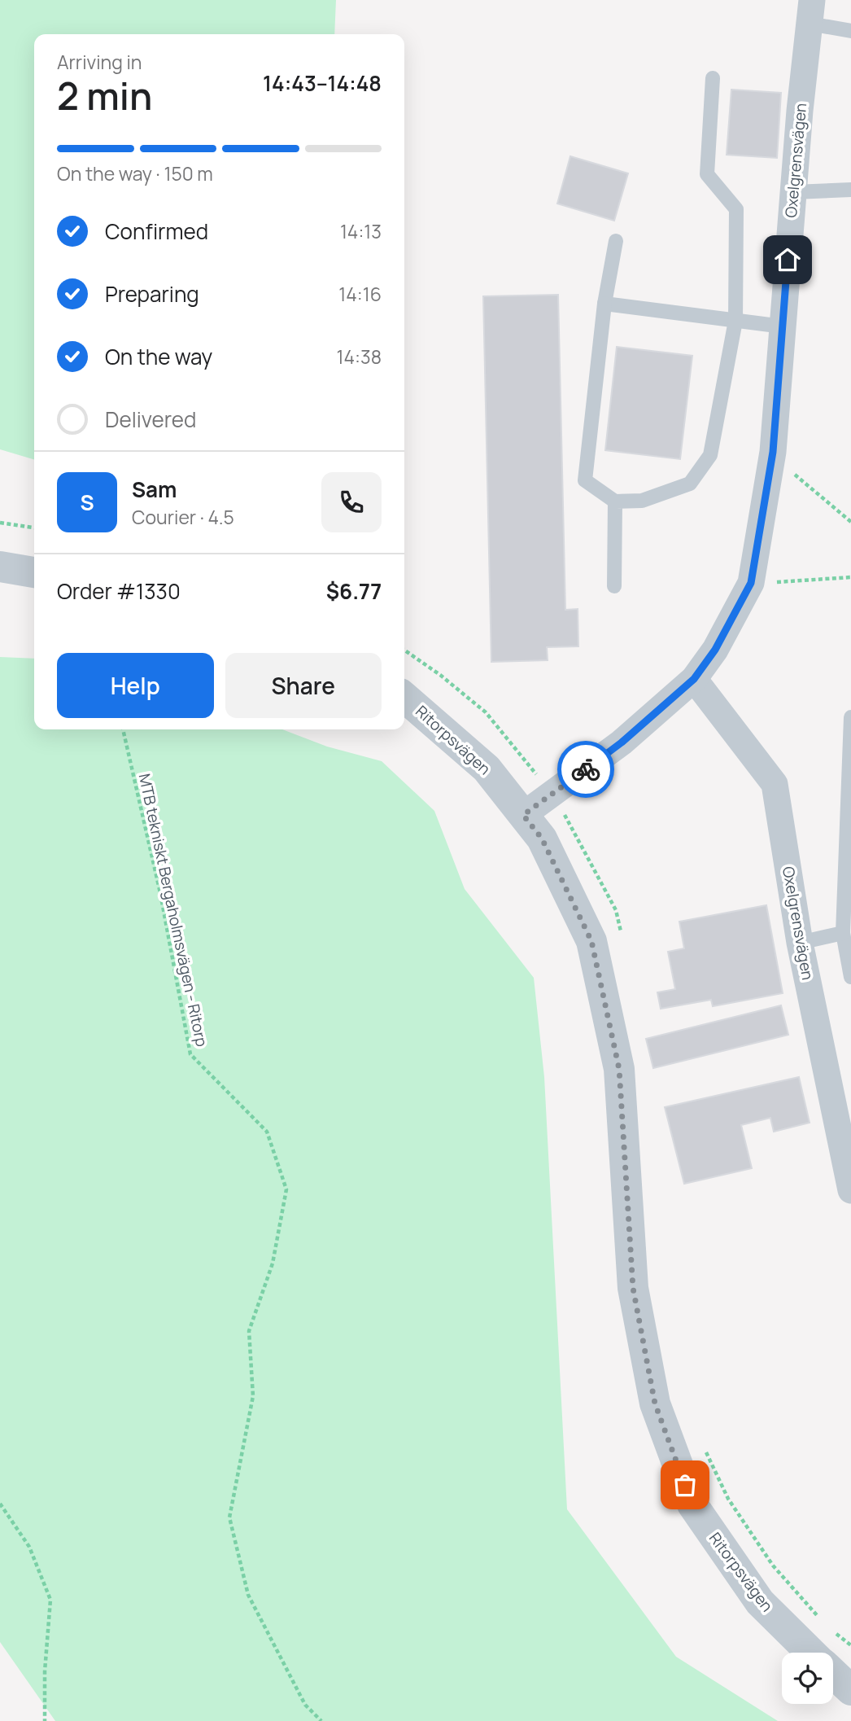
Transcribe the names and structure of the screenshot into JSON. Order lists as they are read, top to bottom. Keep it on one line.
{"streets":{"street":["Oxelgrensvägen","Ritorpsvägen"],"path":["MTB tekniskt Bergaholmsvägen - Ritorp"]},"crossings":[["Oxelgrensvägen","Ritorpsvägen"]],"page":{"heading":["2 min","Arriving in","14:43–14:48"],"panel":["Sam","Courier · 4.5","Order #1330","$6.77"],"bar":"On the way · 150 m","list":[["Confirmed","14:13"],["Preparing","14:16"],["On the way","14:38"],"Delivered"],"round":"S","buttons":["Help","Share"]}}
